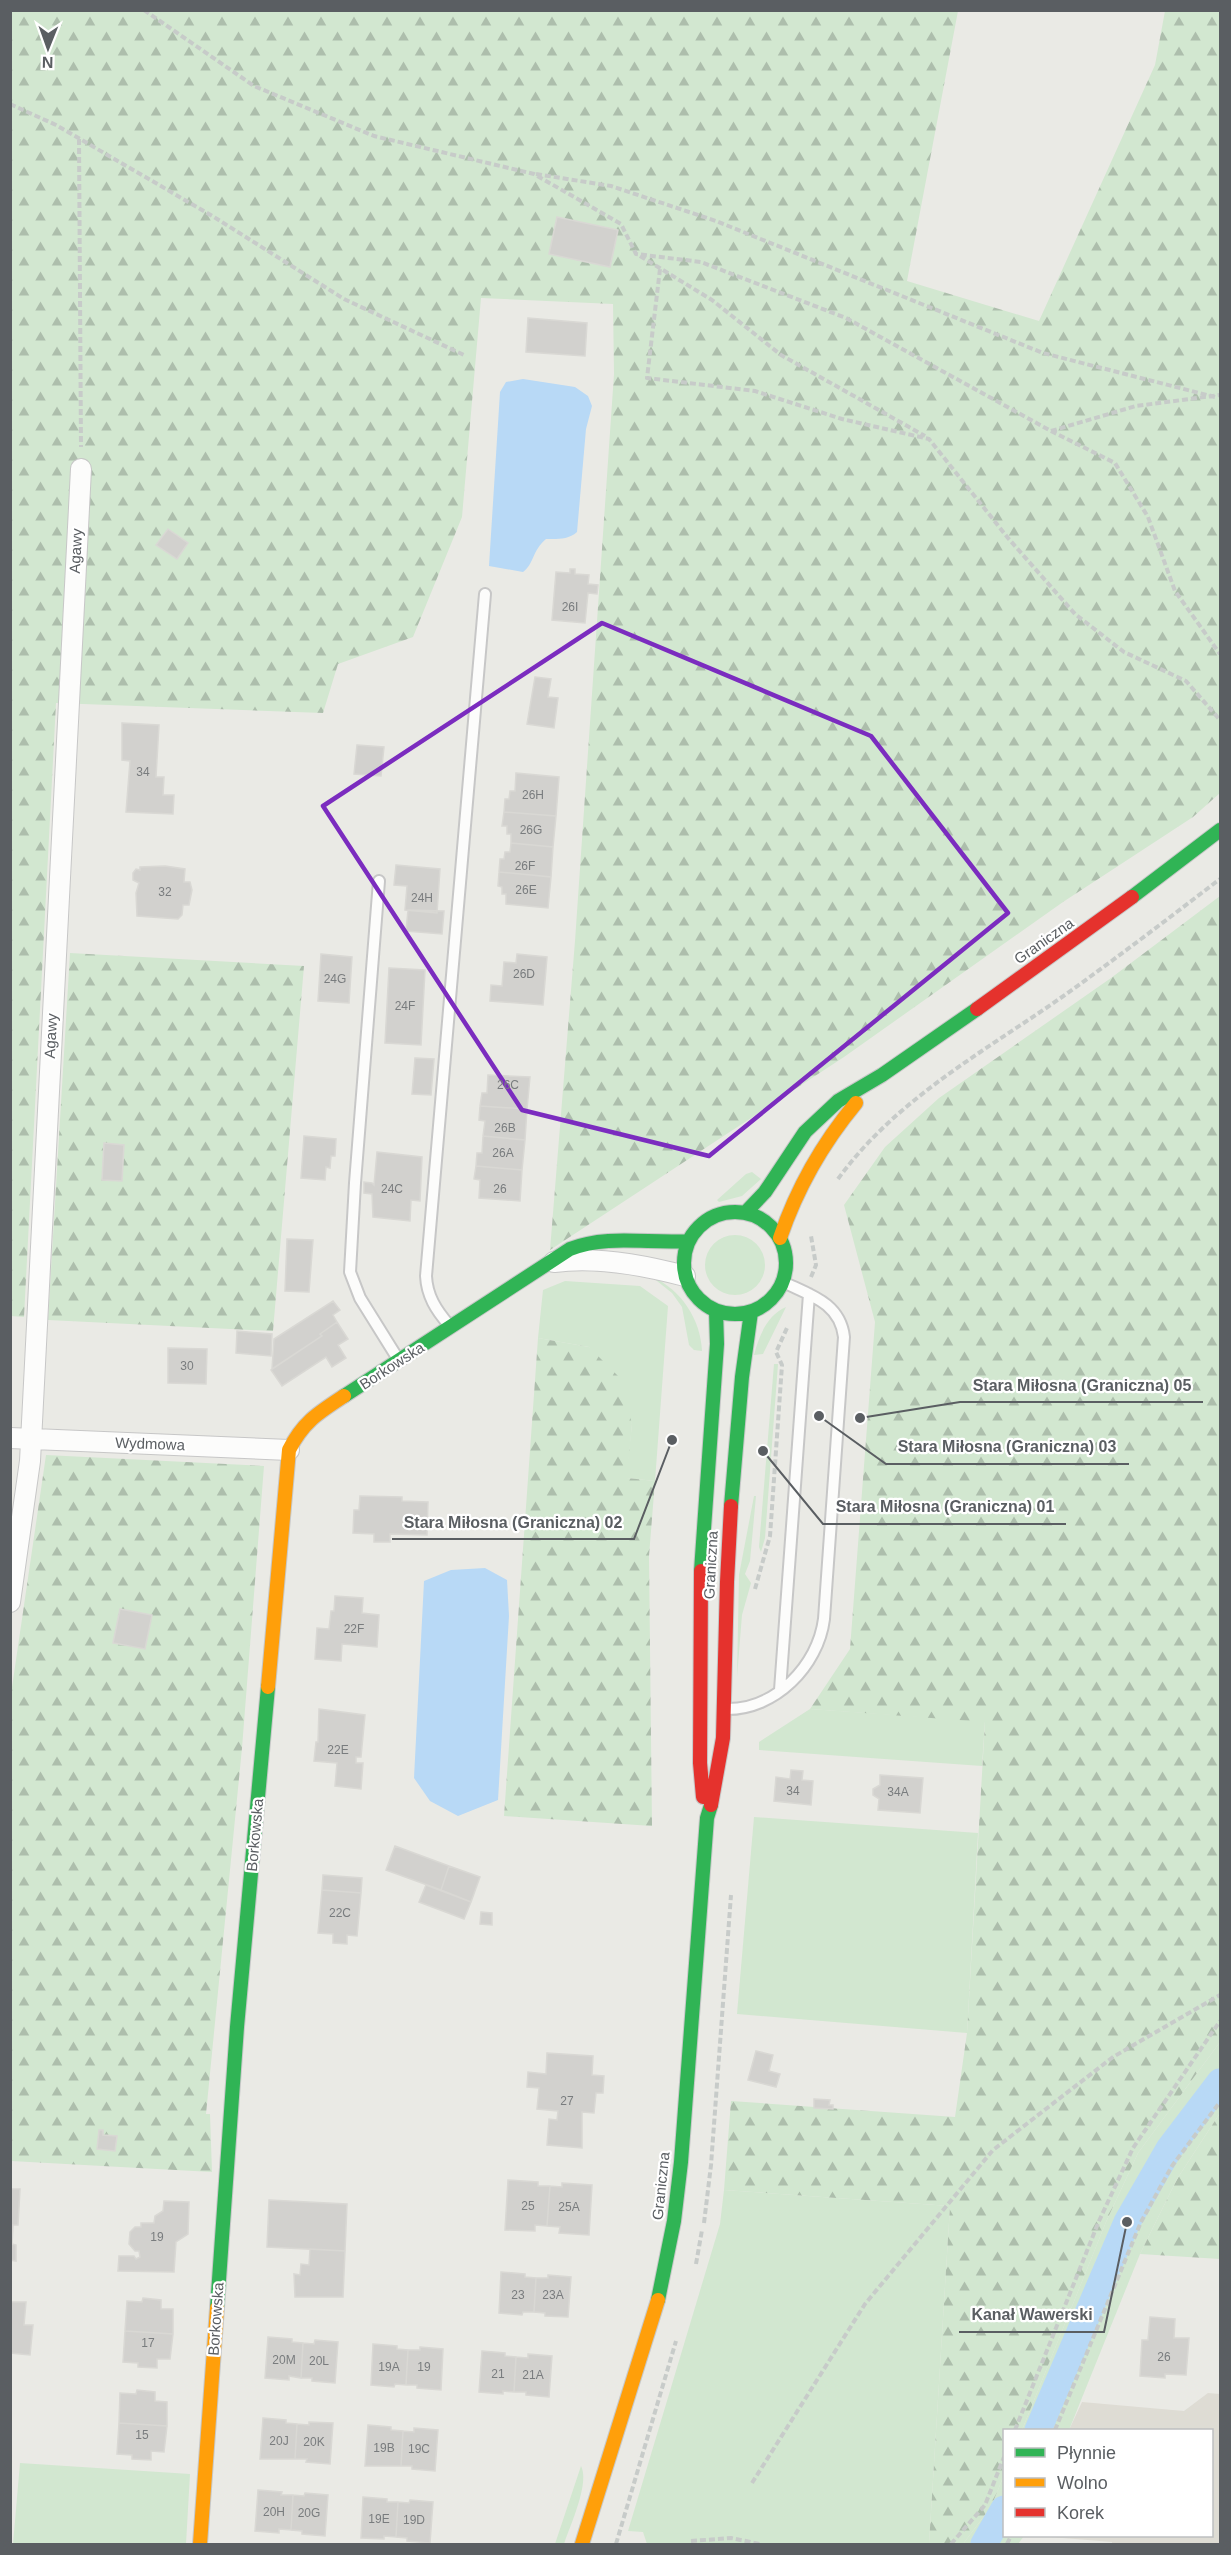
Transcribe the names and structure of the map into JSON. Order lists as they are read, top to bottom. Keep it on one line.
{"streets":{"street":["Agawy","Graniczna","Borkowska","Wydmowa"]},"crossings":[["Agawy","Wydmowa"],["Graniczna","Borkowska"],["Borkowska","Wydmowa"]],"places":["Stara Miłosna (Graniczna) 03","Stara Miłosna (Graniczna) 05","Stara Miłosna (Graniczna) 02","Stara Miłosna (Graniczna) 01","Kanał Wawerski"],"house_numbers":["26I","34","26H","26G","26F","26E","32","24H","26D","24G","24F","26C","26B","26A","24C","26","30","22F","22E","34","34A","22C","27","25","25A","19","23","23A","17","26","20M","20L","19A","19","21","21A","15","20J","20K","19B","19C","20H","20G","19E","19D"],"legend":["Płynnie","Wolno","Korek"],"north":"bottom"}
